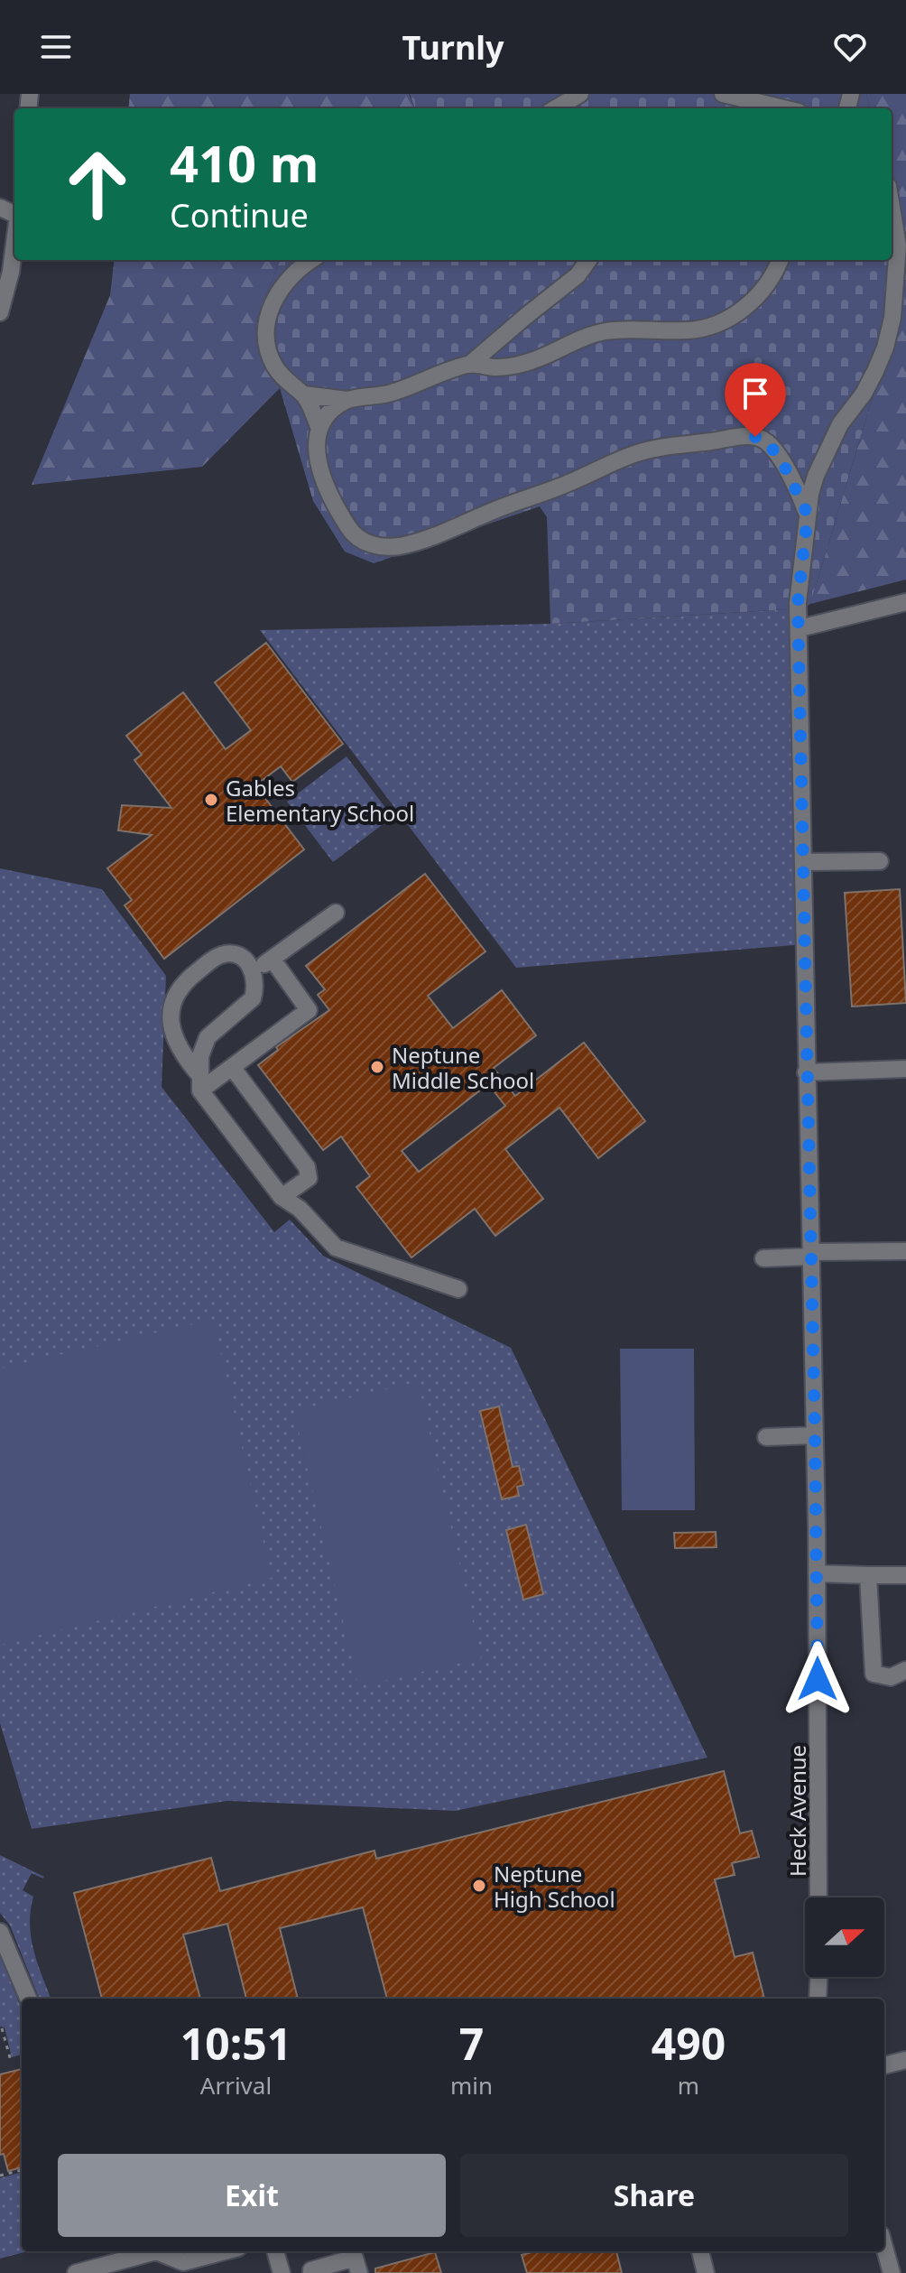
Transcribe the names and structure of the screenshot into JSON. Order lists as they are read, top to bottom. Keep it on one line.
{"streets":{"street":["Heck Avenue"]},"places":["Gables Elementary School","Neptune Middle School","Neptune High School"],"north":"right","page":{"header":"Turnly","turn":["410 m","Continue"],"eta":["10:51","Arrival","7","min","490","m"],"buttons":["Exit","Share"]}}
